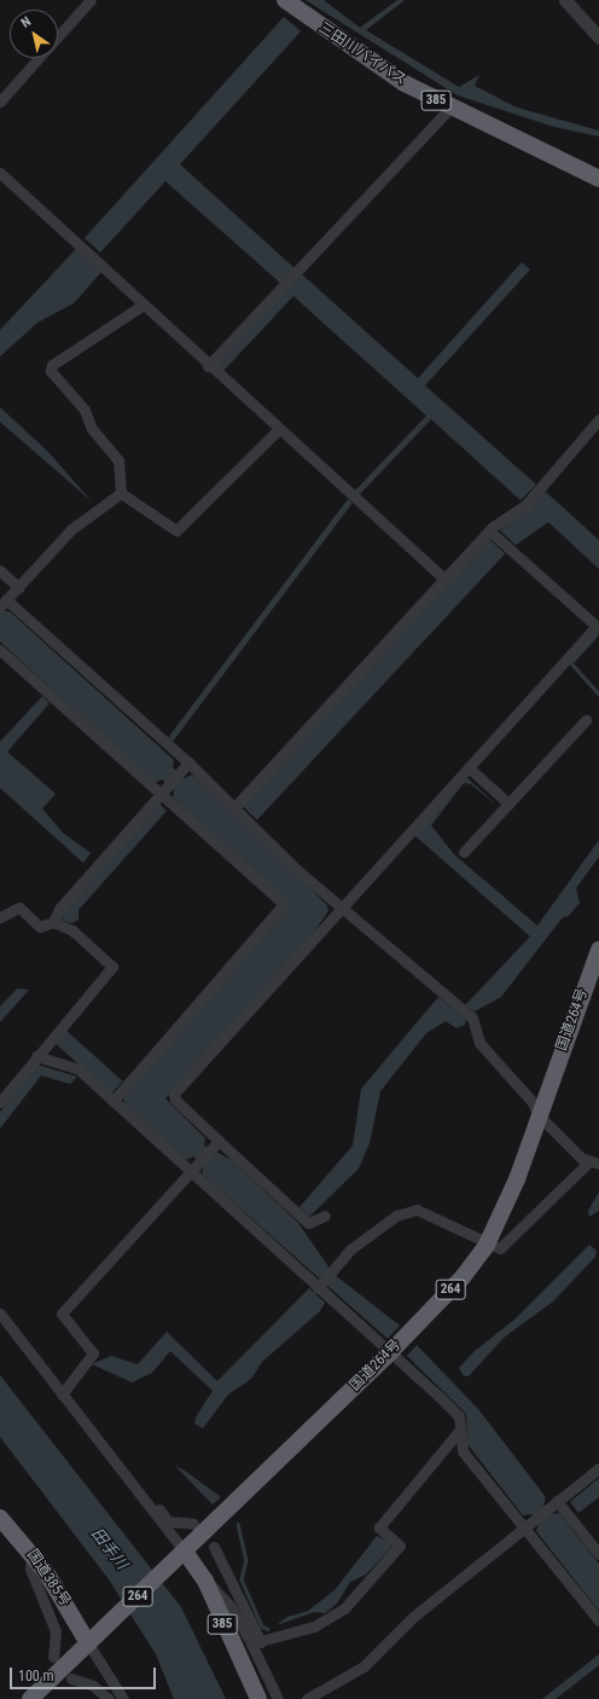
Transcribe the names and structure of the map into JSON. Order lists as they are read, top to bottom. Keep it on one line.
{"streets":{"highway":["三田川バイパス","385","国道264号","264","国道385号"]},"crossings":[["385","国道264号"],["国道264号","国道385号"]],"water":["田手川"],"scale_bar":"100 m","north":"top left"}
